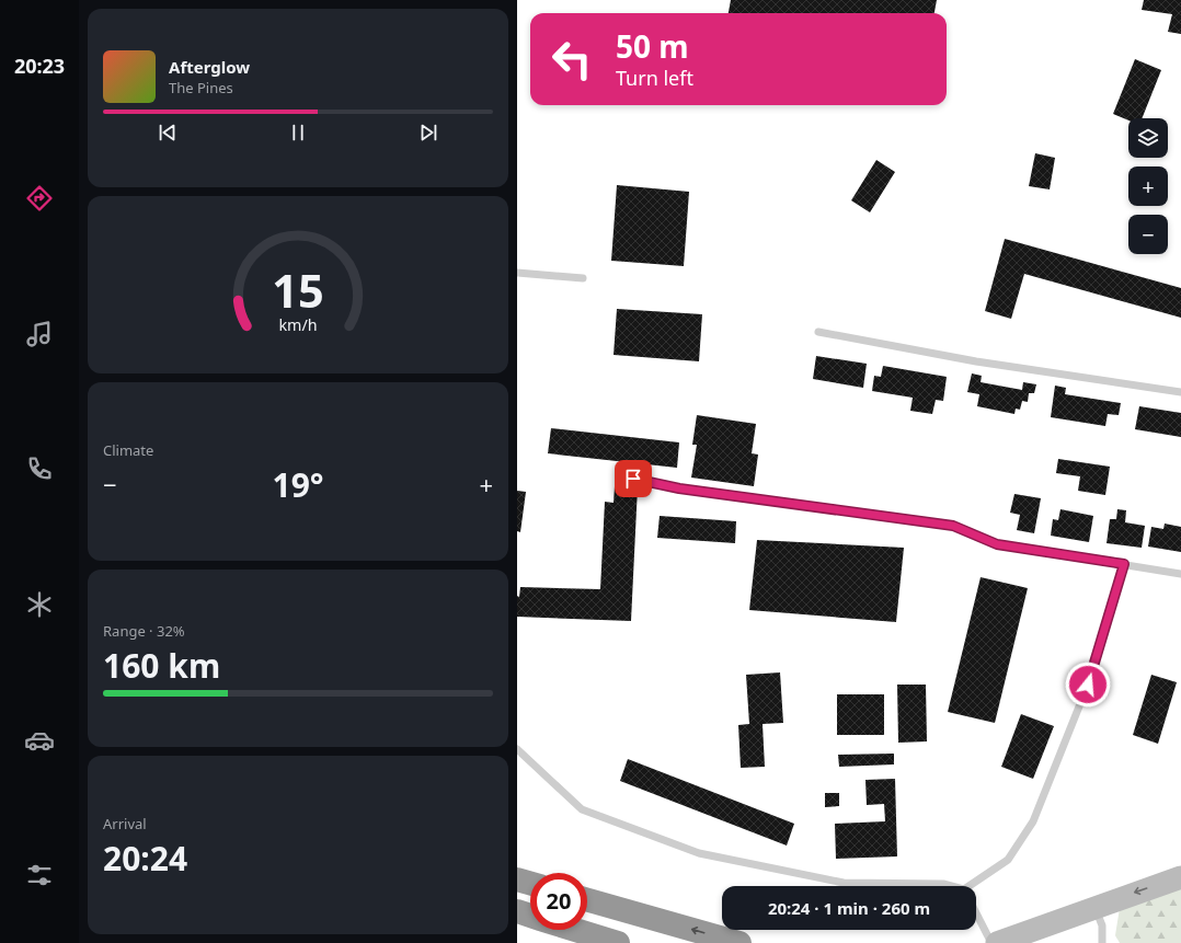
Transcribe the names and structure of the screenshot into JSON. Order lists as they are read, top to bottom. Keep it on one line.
{"page":{"tabs":"20:23","turn":["50 m","Turn left"],"song":["Afterglow","The Pines"],"map_buttons":["+","−"],"tile":["Climate",["Range · 32%","160 km"],["Arrival","20:24"]],"heat":["−","19°","+"],"limit":"20","trip":"20:24 · 1 min · 260 m","gauge":["15","km/h"]}}
